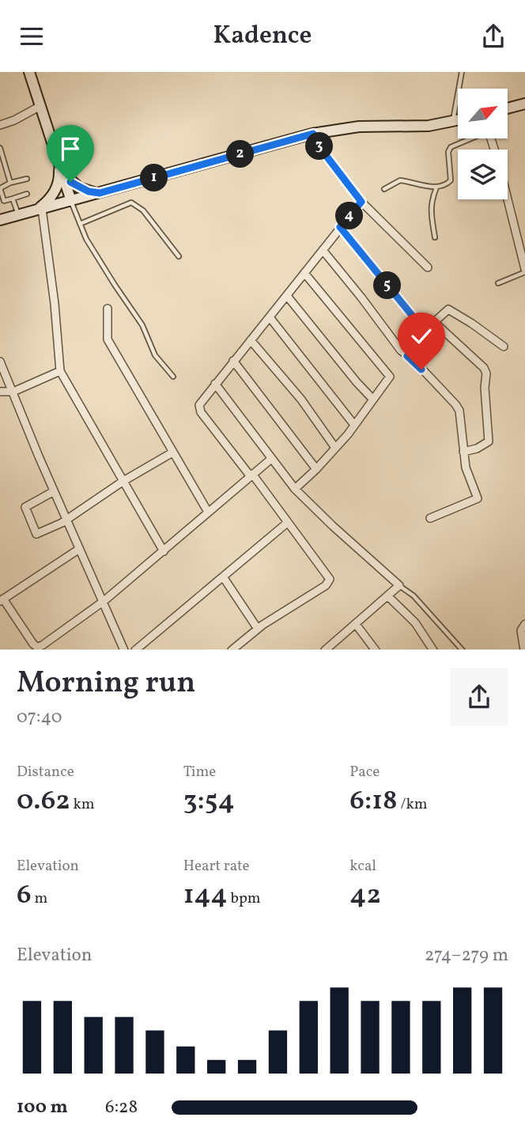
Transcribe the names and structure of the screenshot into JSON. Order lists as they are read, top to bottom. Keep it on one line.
{"north":"top right","page":{"header":"Kadence","pins":["3","2","1","4","5"],"heading":["Morning run","07:40"],"stats":[["Distance","0.62 km"],["Time","3:54"],["Pace","6:18 /km"],["Elevation","6 m"],["Heart rate","144 bpm"],["kcal","42"]],"chart":["Elevation","274–279 m"],"list":[{"name":"100 m","note":"6:28"}]}}
